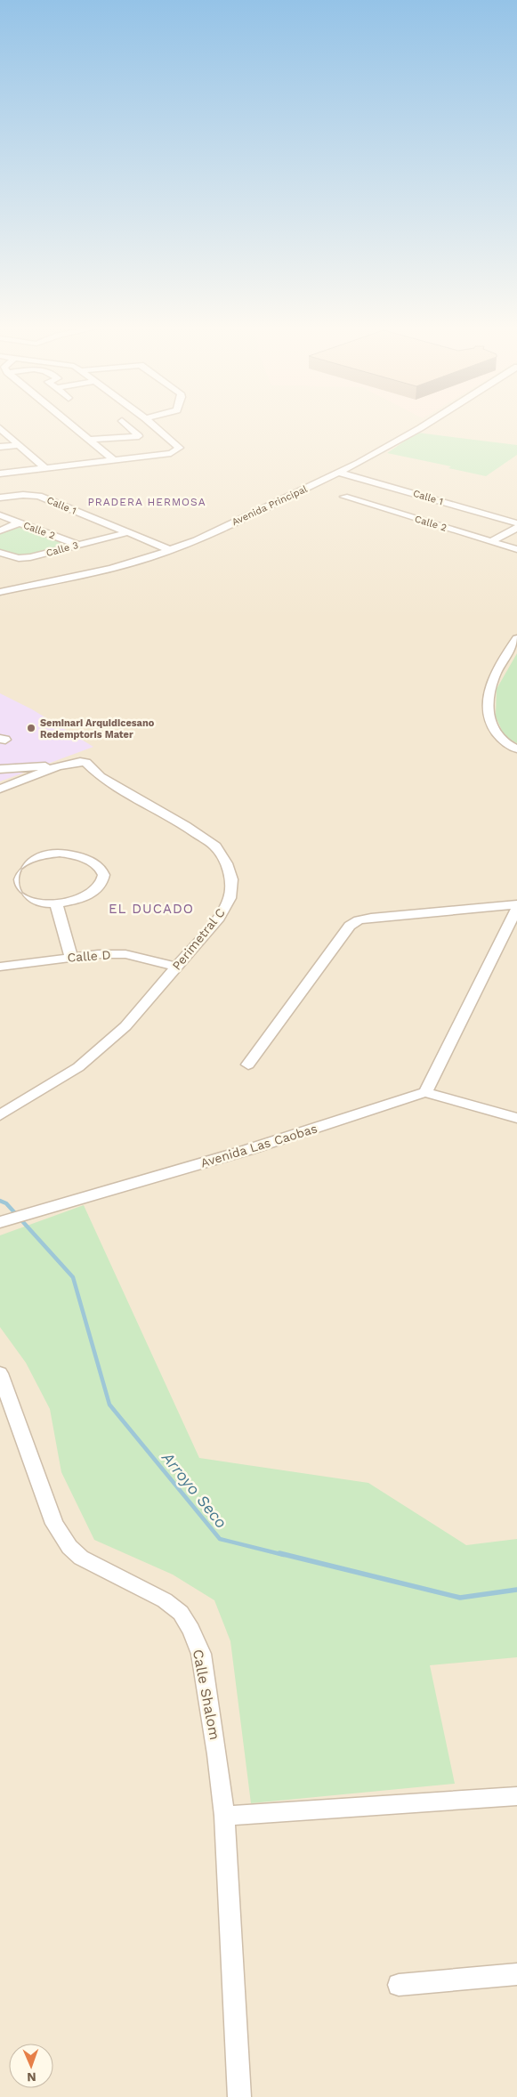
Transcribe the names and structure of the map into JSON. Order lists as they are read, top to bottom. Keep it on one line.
{"streets":{"street":["Calle 1","Avenida Principal","Calle 2","Calle 3","Perimetral C","Calle D","Avenida Las Caobas","Calle Shalom"]},"crossings":[["Calle 1","Avenida Principal"],["Calle 1","Calle 2"],["Calle 1","Calle 3"],["Calle 2","Calle 3"],["Perimetral C","Calle D"]],"districts":["PRADERA HERMOSA","EL DUCADO"],"water":["Arroyo Seco"],"places":["Seminari Arquidicesano Redemptoris Mater"],"north":"bottom"}
